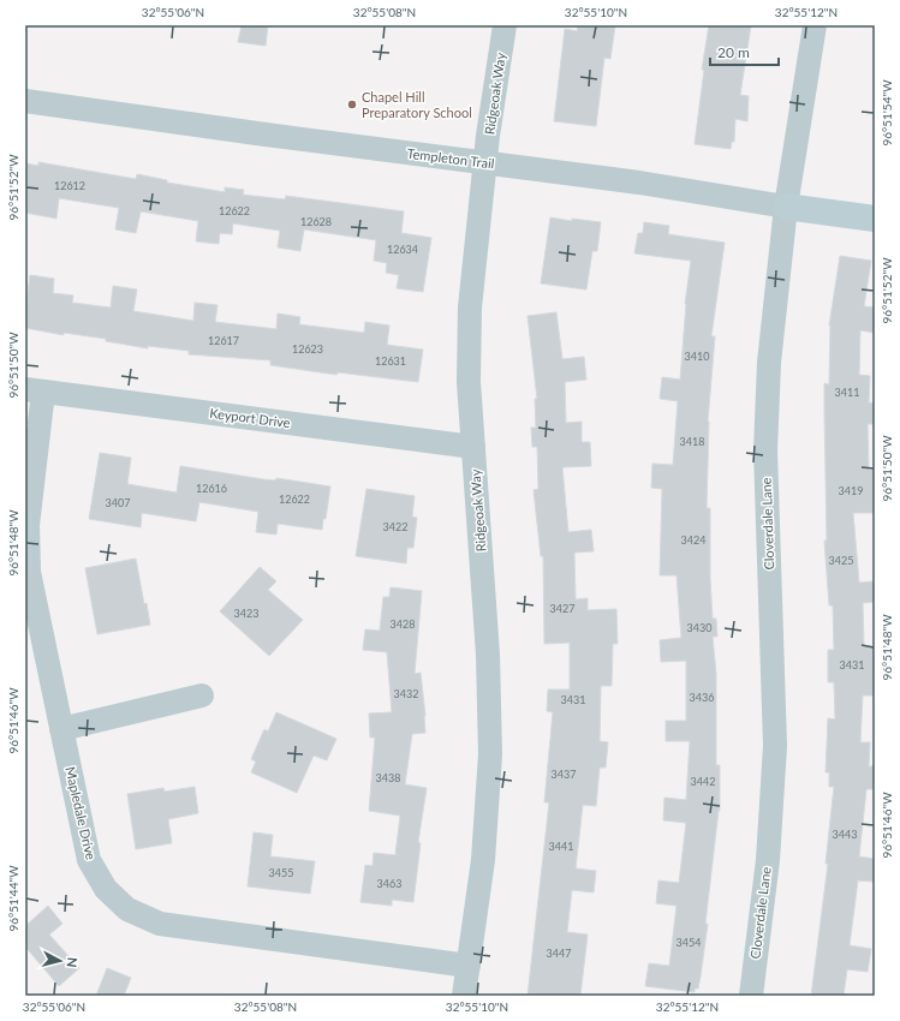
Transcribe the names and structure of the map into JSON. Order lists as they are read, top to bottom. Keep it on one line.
{"streets":{"street":["Ridgeoak Way","Templeton Trail","Keyport Drive","Cloverdale Lane","Mapledale Drive"]},"crossings":[["Ridgeoak Way","Templeton Trail"],["Ridgeoak Way","Keyport Drive"],["Ridgeoak Way","Mapledale Drive"],["Templeton Trail","Cloverdale Lane"],["Keyport Drive","Mapledale Drive"]],"places":["Chapel Hill Preparatory School"],"house_numbers":["12612","12622","12628","12634","12617","12623","3410","12631","3411","3418","12616","3419","12622","3407","3422","3424","3425","3427","3423","3428","3430","3431","3432","3436","3431","3437","3438","3442","3443","3441","3455","3463","3454","3447"],"scale_bar":"20 m","north":"right","coordinates":["32°55'06\"N","32°55'08\"N","32°55'10\"N","32°55'12\"N","96°51'54\"W","96°51'52\"W","96°51'50\"W","96°51'48\"W","96°51'46\"W","96°51'44\"W"]}
